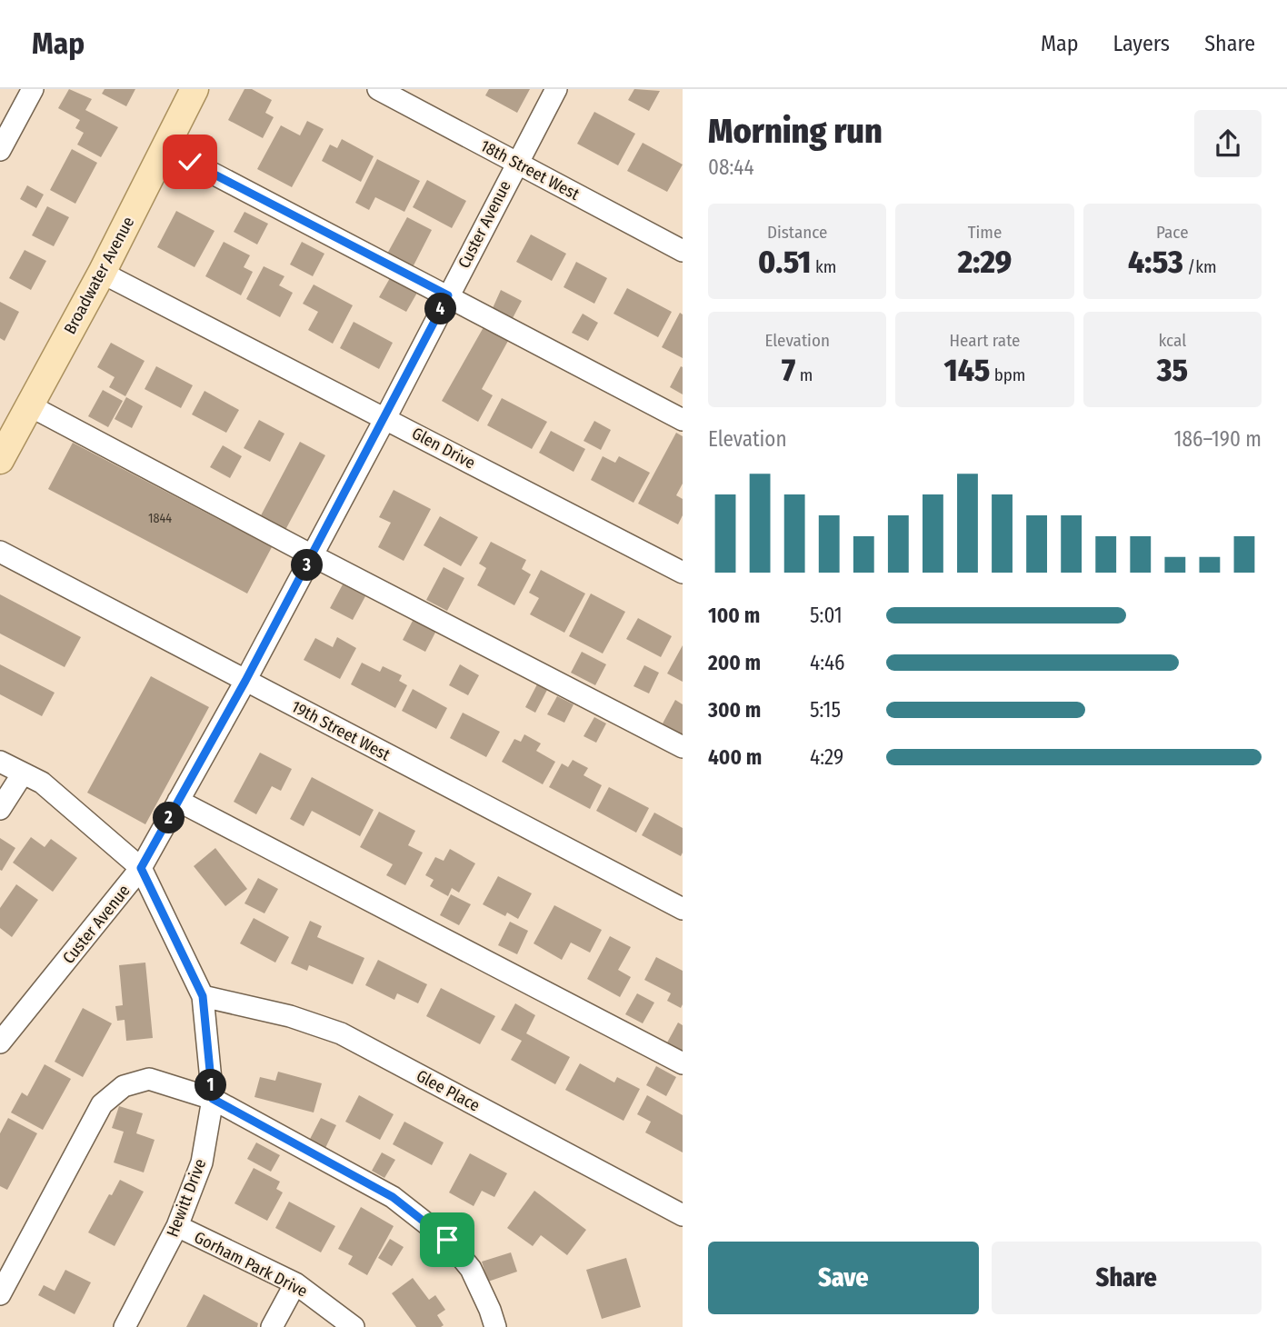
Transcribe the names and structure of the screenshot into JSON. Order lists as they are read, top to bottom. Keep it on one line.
{"streets":{"main road":["Broadwater Avenue"],"street":["18th Street West","Custer Avenue","Glen Drive","19th Street West","Glee Place","Hewitt Drive","Gorham Park Drive"]},"crossings":[["18th Street West","Custer Avenue"],["Custer Avenue","Glen Drive"],["Custer Avenue","19th Street West"],["Custer Avenue","Hewitt Drive"],["Broadwater Avenue","Glen Drive"],["Glee Place","Hewitt Drive"],["Hewitt Drive","Gorham Park Drive"]],"house_numbers":["1844"],"page":{"header":"Map","nav":["Map","Layers","Share"],"heading":["Morning run","08:44"],"stats":[["Distance","0.51 km"],["Time","2:29"],["Pace","4:53 /km"],["Elevation","7 m"],["Heart rate","145 bpm"],["kcal","35"]],"pins":["4","3","2","1"],"chart":["Elevation","186–190 m"],"list":[{"name":"100 m","note":"5:01"},{"name":"200 m","note":"4:46"},{"name":"300 m","note":"5:15"},{"name":"400 m","note":"4:29"}],"buttons":["Save","Share"]}}
